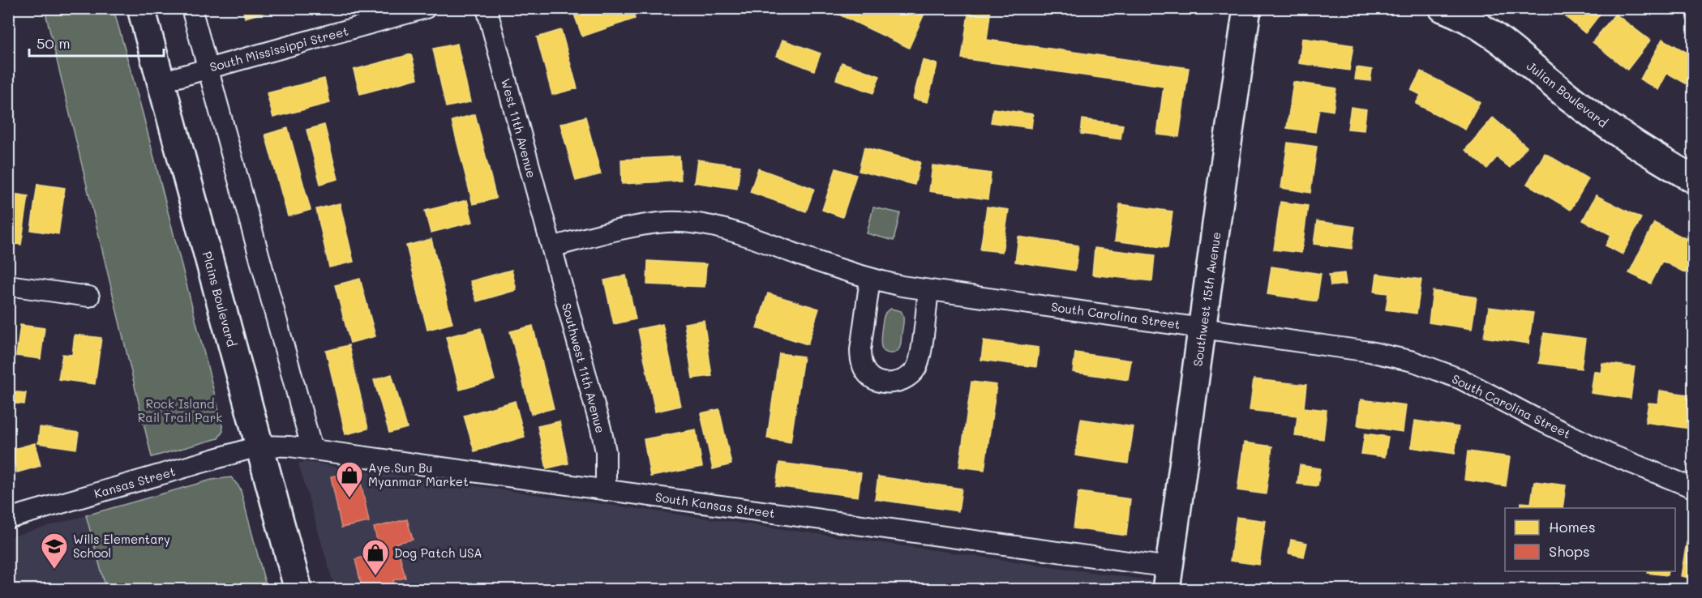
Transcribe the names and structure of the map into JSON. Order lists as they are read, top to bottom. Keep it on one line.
{"streets":{"main road":["Julian Boulevard","Plains Boulevard","Southwest 15th Avenue"],"street":["South Mississippi Street","West 11th Avenue","South Carolina Street","Southwest 11th Avenue","Kansas Street","South Kansas Street"]},"crossings":[["South Mississippi Street","Plains Boulevard"],["West 11th Avenue","South Carolina Street"],["West 11th Avenue","Southwest 11th Avenue"],["Plains Boulevard","Kansas Street"],["Plains Boulevard","South Kansas Street"],["Southwest 15th Avenue","South Carolina Street"],["Southwest 15th Avenue","South Kansas Street"],["South Carolina Street","Southwest 11th Avenue"],["Southwest 11th Avenue","South Kansas Street"],["Kansas Street","South Kansas Street"]],"parks":["Rock Island Rail Trail Park"],"places":{"shop":["Aye Sun Bu Myanmar Market","Dog Patch USA"],"school or university":["Wills Elementary School"]},"legend":["Homes","Shops"],"scale_bar":"50 m"}
